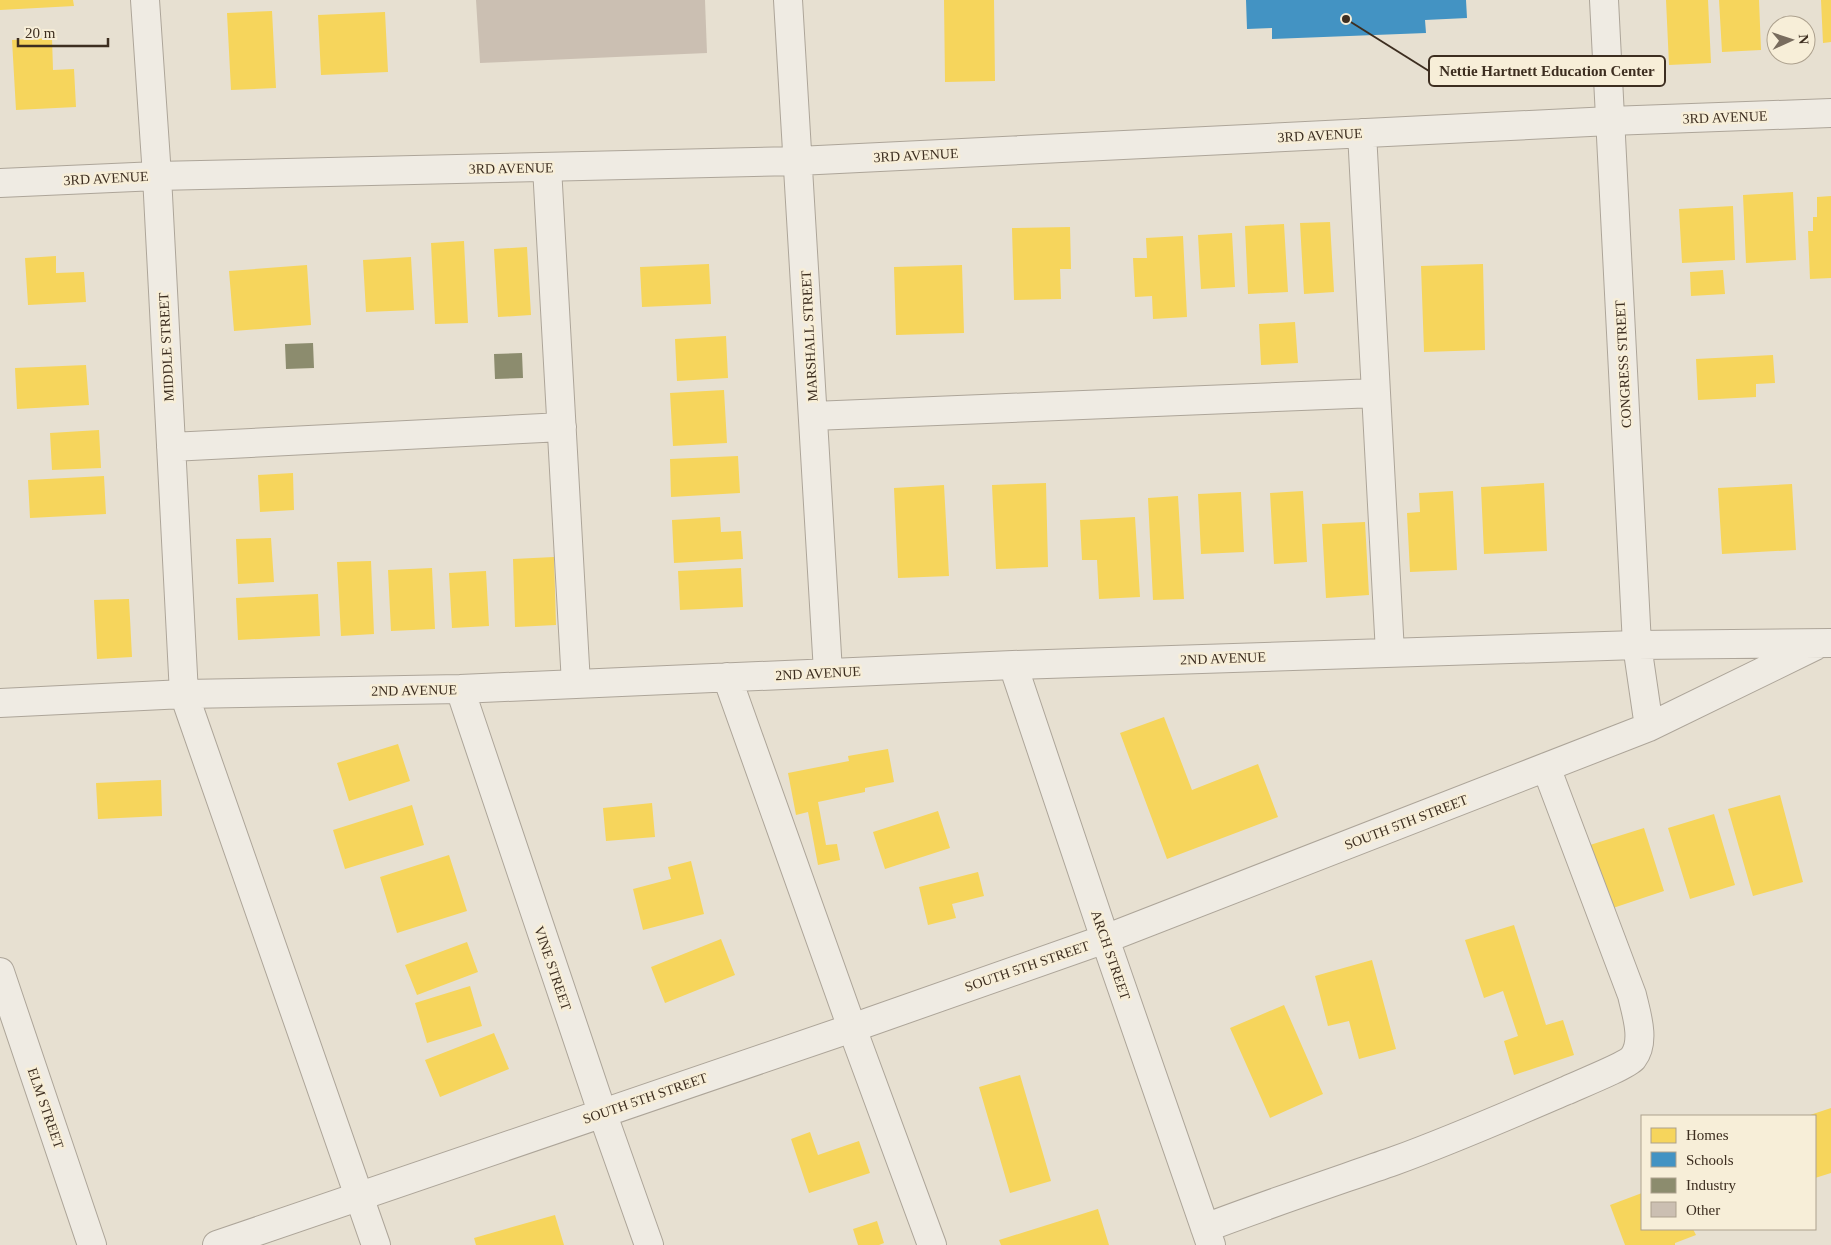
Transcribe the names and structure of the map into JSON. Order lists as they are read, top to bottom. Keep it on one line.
{"streets":{"street":["3RD AVENUE","MARSHALL STREET","MIDDLE STREET","CONGRESS STREET","2ND AVENUE","SOUTH 5TH STREET","ARCH STREET","VINE STREET","ELM STREET"]},"crossings":[["3RD AVENUE","MARSHALL STREET"],["3RD AVENUE","MIDDLE STREET"],["3RD AVENUE","CONGRESS STREET"],["MARSHALL STREET","2ND AVENUE"],["MIDDLE STREET","2ND AVENUE"],["MIDDLE STREET","SOUTH 5TH STREET"],["CONGRESS STREET","2ND AVENUE"],["CONGRESS STREET","SOUTH 5TH STREET"],["2ND AVENUE","SOUTH 5TH STREET"],["2ND AVENUE","ARCH STREET"],["2ND AVENUE","VINE STREET"],["SOUTH 5TH STREET","ARCH STREET"],["SOUTH 5TH STREET","VINE STREET"]],"places":["Nettie Hartnett Education Center"],"legend":["Homes","Schools","Industry","Other"],"scale_bar":"20 m","north":"right"}
